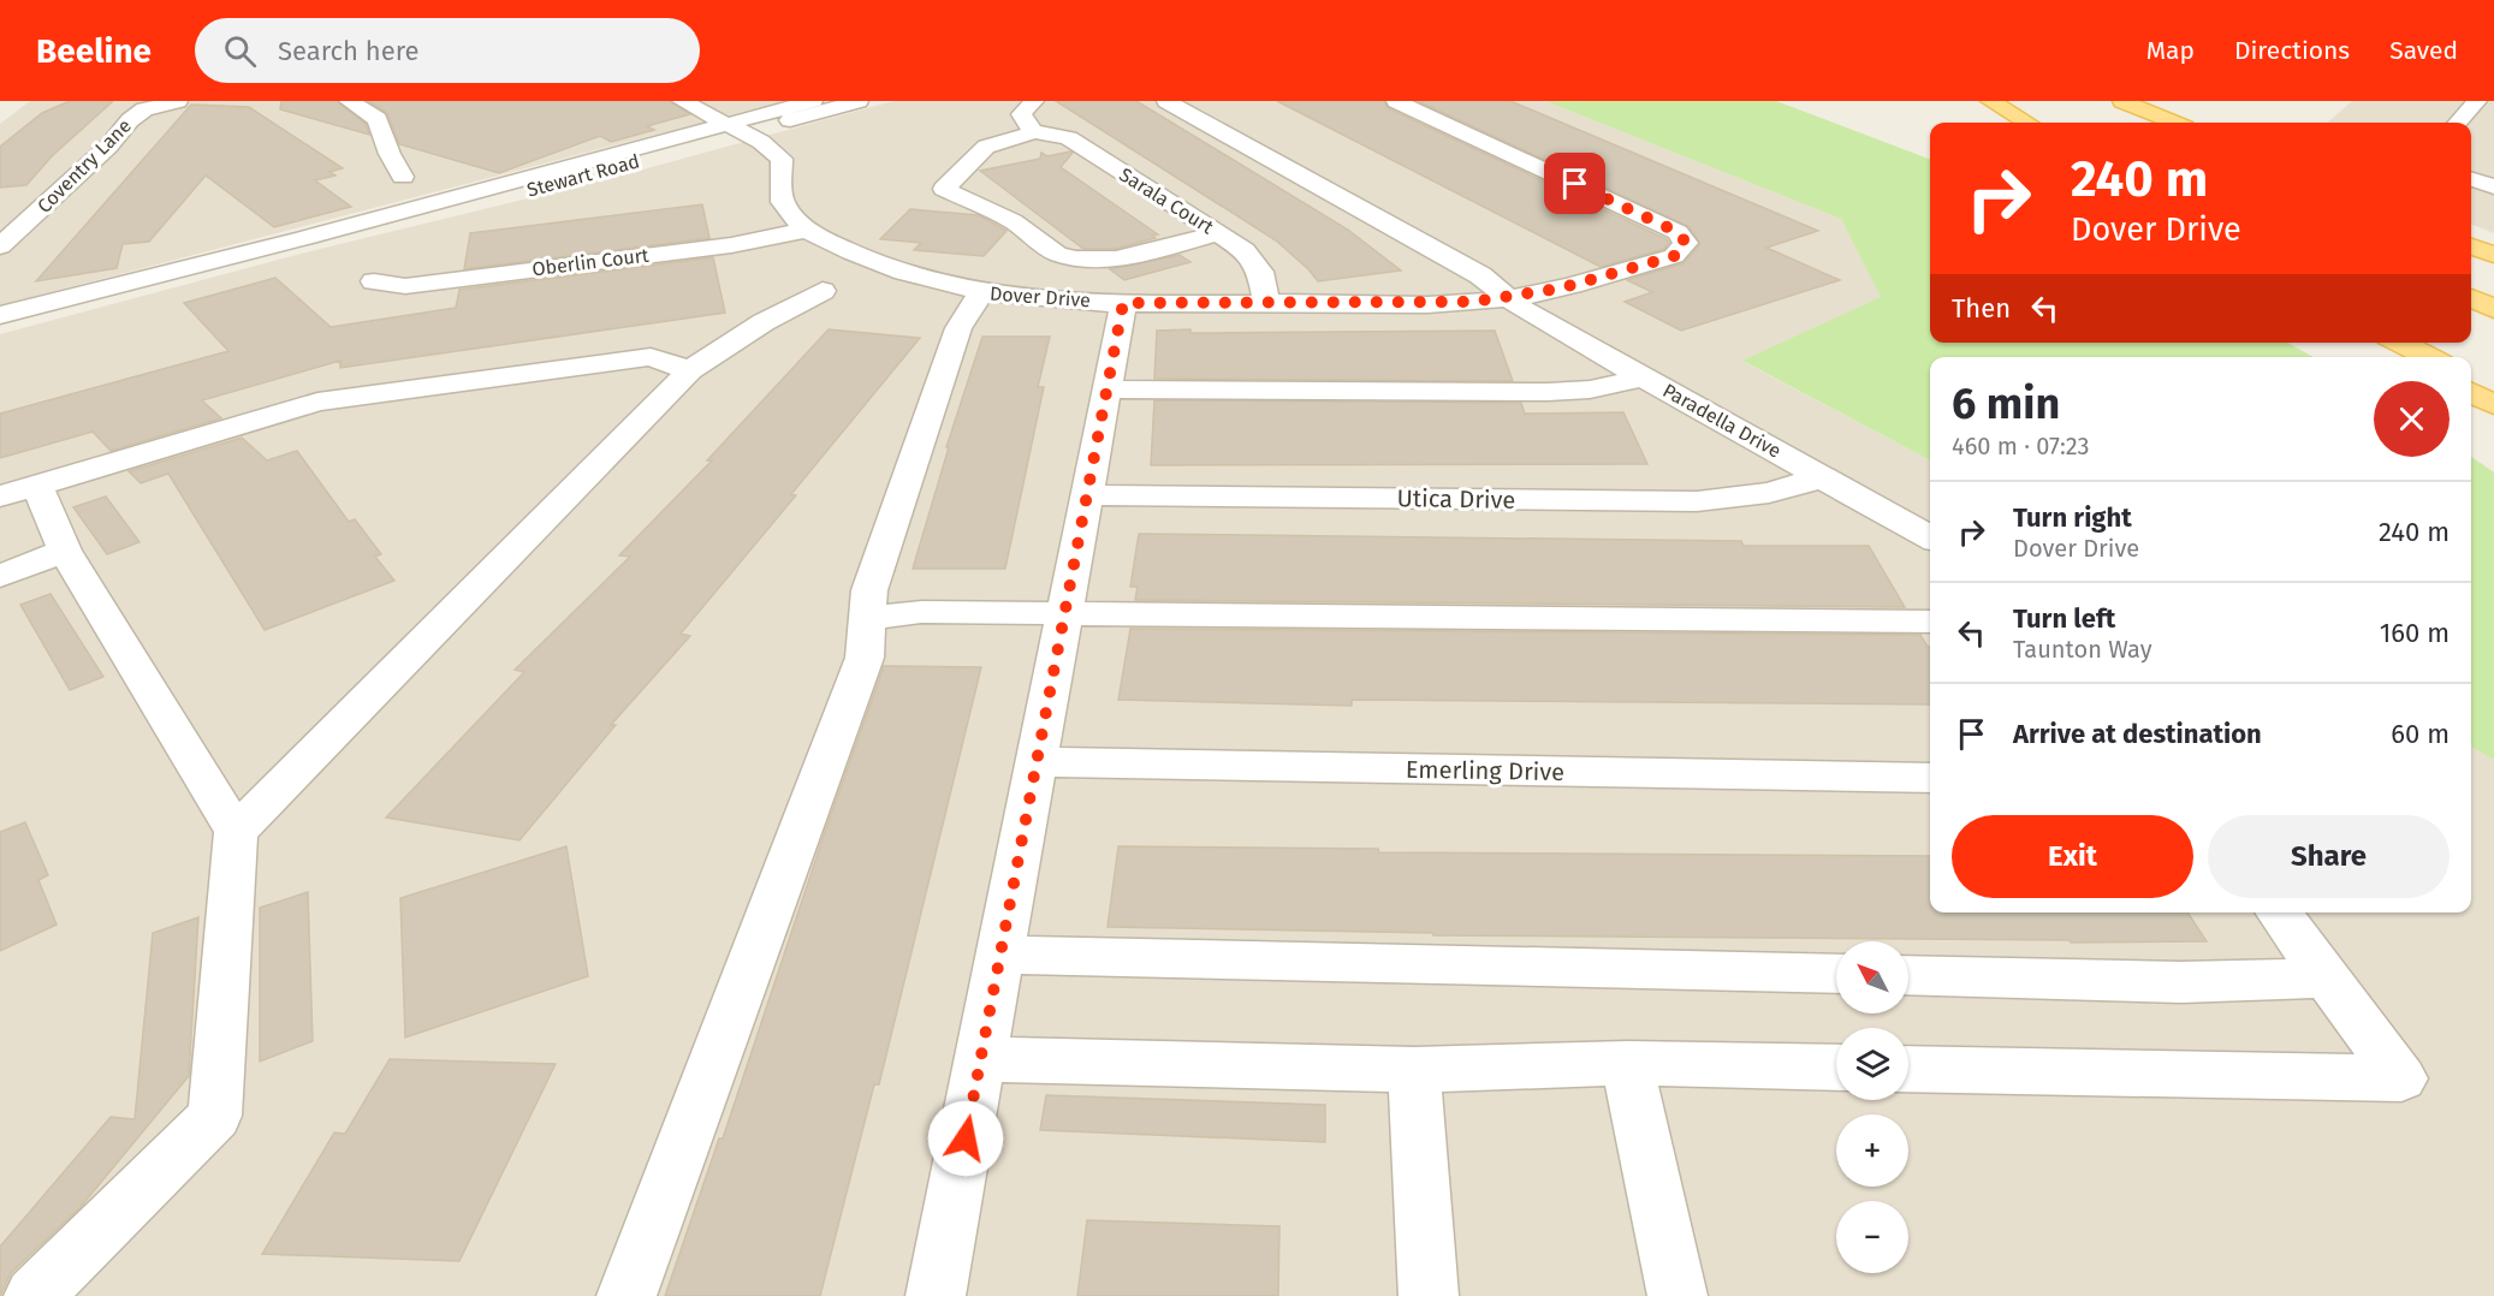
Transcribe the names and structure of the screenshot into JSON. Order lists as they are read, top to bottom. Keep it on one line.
{"streets":{"street":["Coventry Lane","Stewart Road","Sarala Court","Oberlin Court","Dover Drive","Paradella Drive","Utica Drive","Emerling Drive"]},"crossings":[["Stewart Road","Dover Drive"],["Sarala Court","Dover Drive"],["Oberlin Court","Dover Drive"],["Dover Drive","Paradella Drive"],["Paradella Drive","Utica Drive"]],"north":"top left","page":{"header":"Beeline","search":"Search here","nav":["Map","Directions","Saved"],"turn":["240 m","Dover Drive"],"then":"Then","heading":["6 min","460 m · 07:23"],"list":[{"name":"Turn right","note":"Dover Drive","value":"240 m"},{"name":"Turn left","note":"Taunton Way","value":"160 m"},{"name":"Arrive at destination","value":"60 m"}],"buttons":["Exit","Share"],"map_buttons":["+","−"]}}
